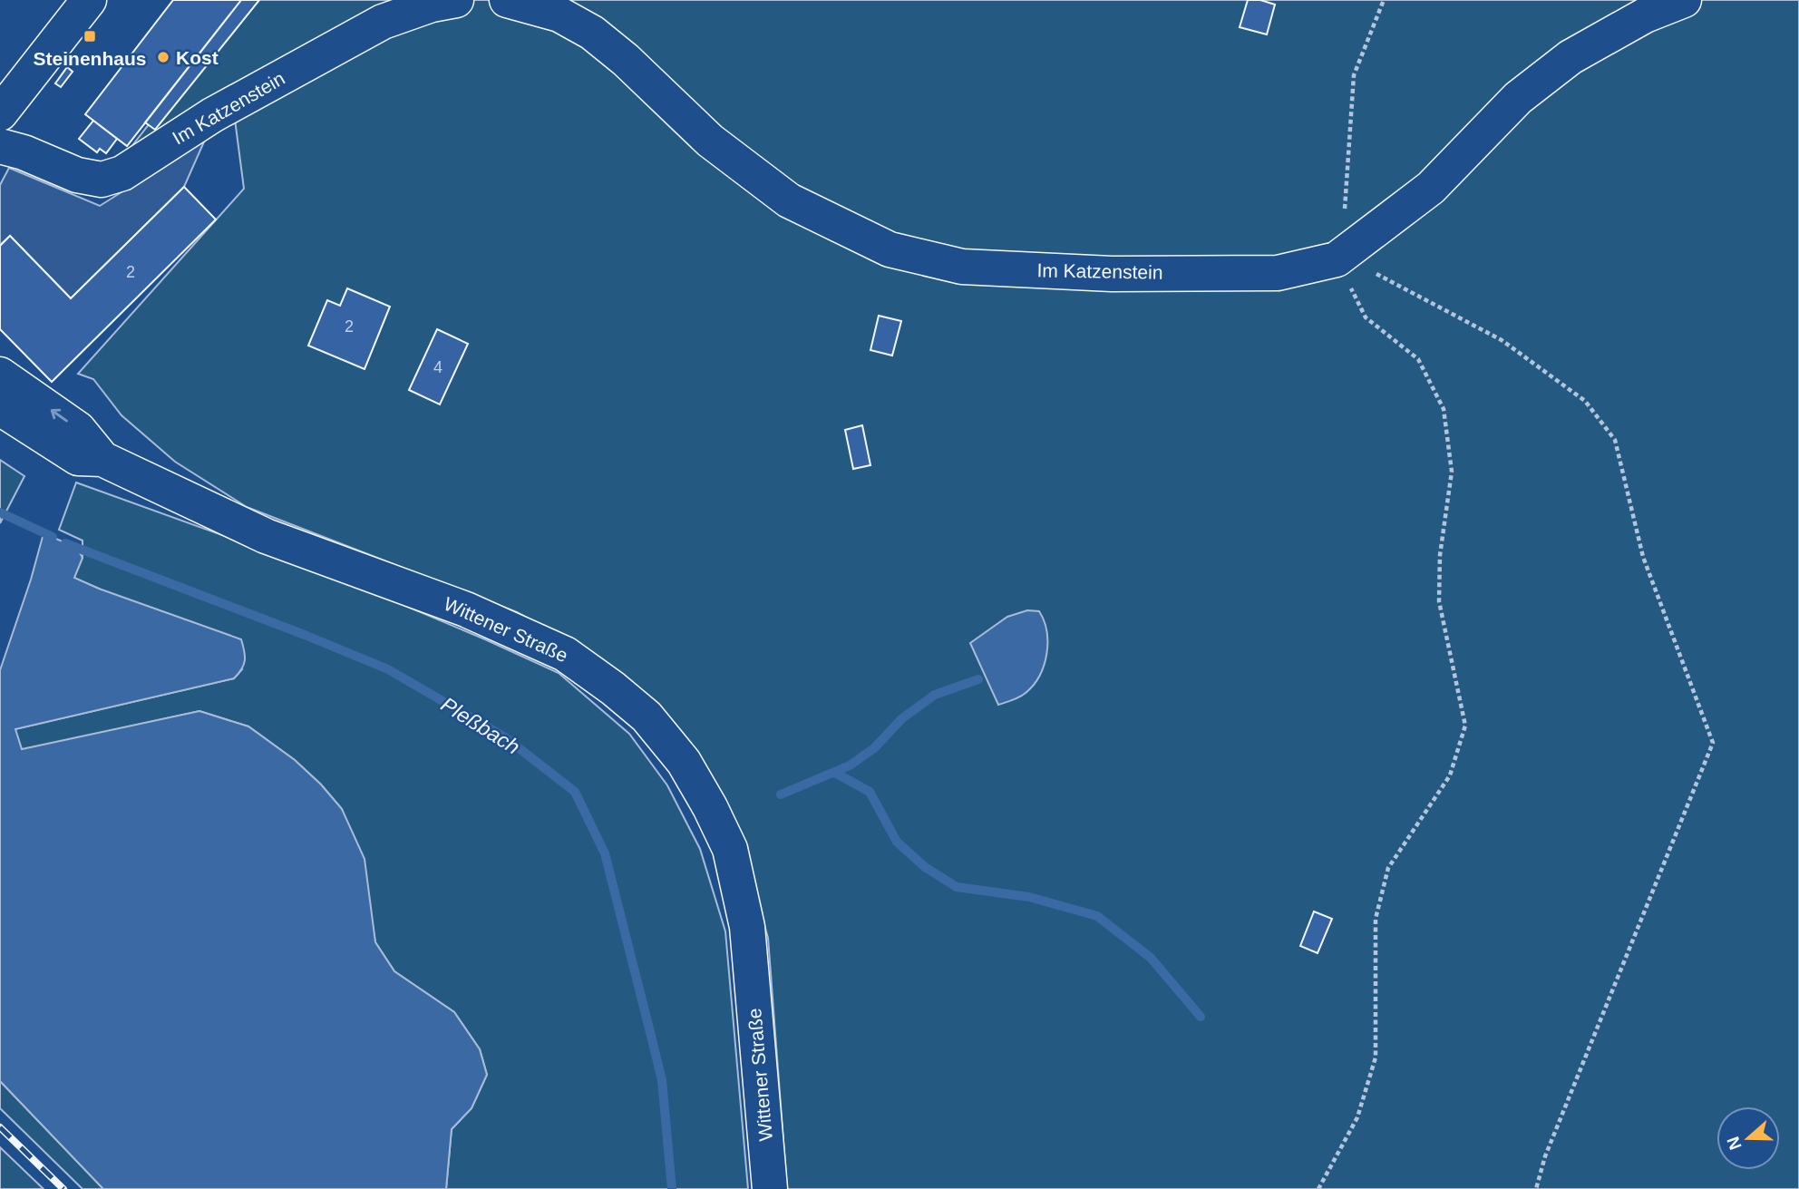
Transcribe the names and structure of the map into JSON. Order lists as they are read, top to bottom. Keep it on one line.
{"streets":{"main road":["Im Katzenstein","Wittener Straße"]},"water":["Pleßbach"],"places":{"transit":["Steinenhaus"],"other":["Kost"]},"house_numbers":["2","2","4"],"north":"left"}
